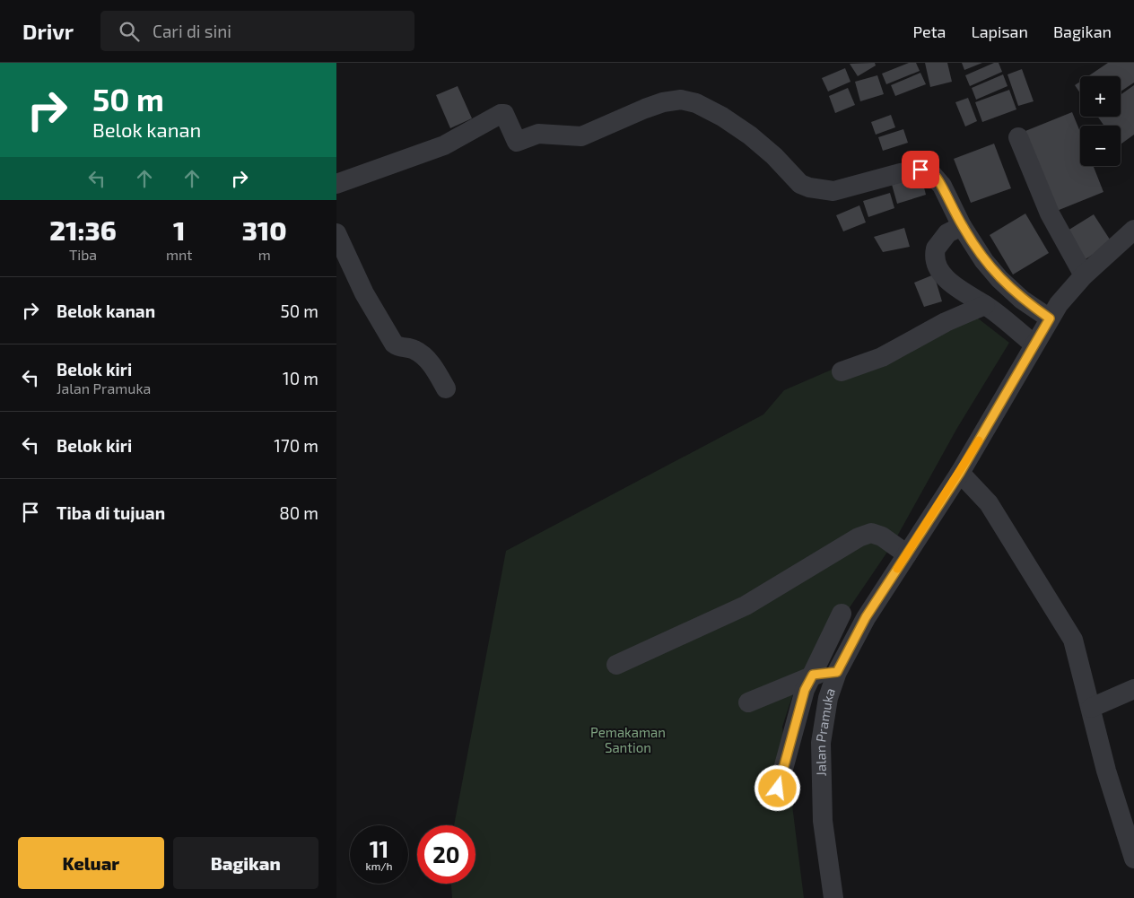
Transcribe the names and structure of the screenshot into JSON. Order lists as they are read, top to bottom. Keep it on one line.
{"streets":{"street":["Jalan Pramuka"]},"parks":["Pemakaman Santion"],"page":{"header":"Drivr","search":"Cari di sini","nav":["Peta","Lapisan","Bagikan"],"turn":["50 m","Belok kanan"],"map_buttons":["+","−"],"eta":["21:36","Tiba","1","mnt","310","m"],"list":[{"name":"Belok kanan","value":"50 m"},{"name":"Belok kiri","note":"Jalan Pramuka","value":"10 m"},{"name":"Belok kiri","value":"170 m"},{"name":"Tiba di tujuan","value":"80 m"}],"speed":"11 km/h","limit":"20","buttons":["Keluar","Bagikan"]}}
